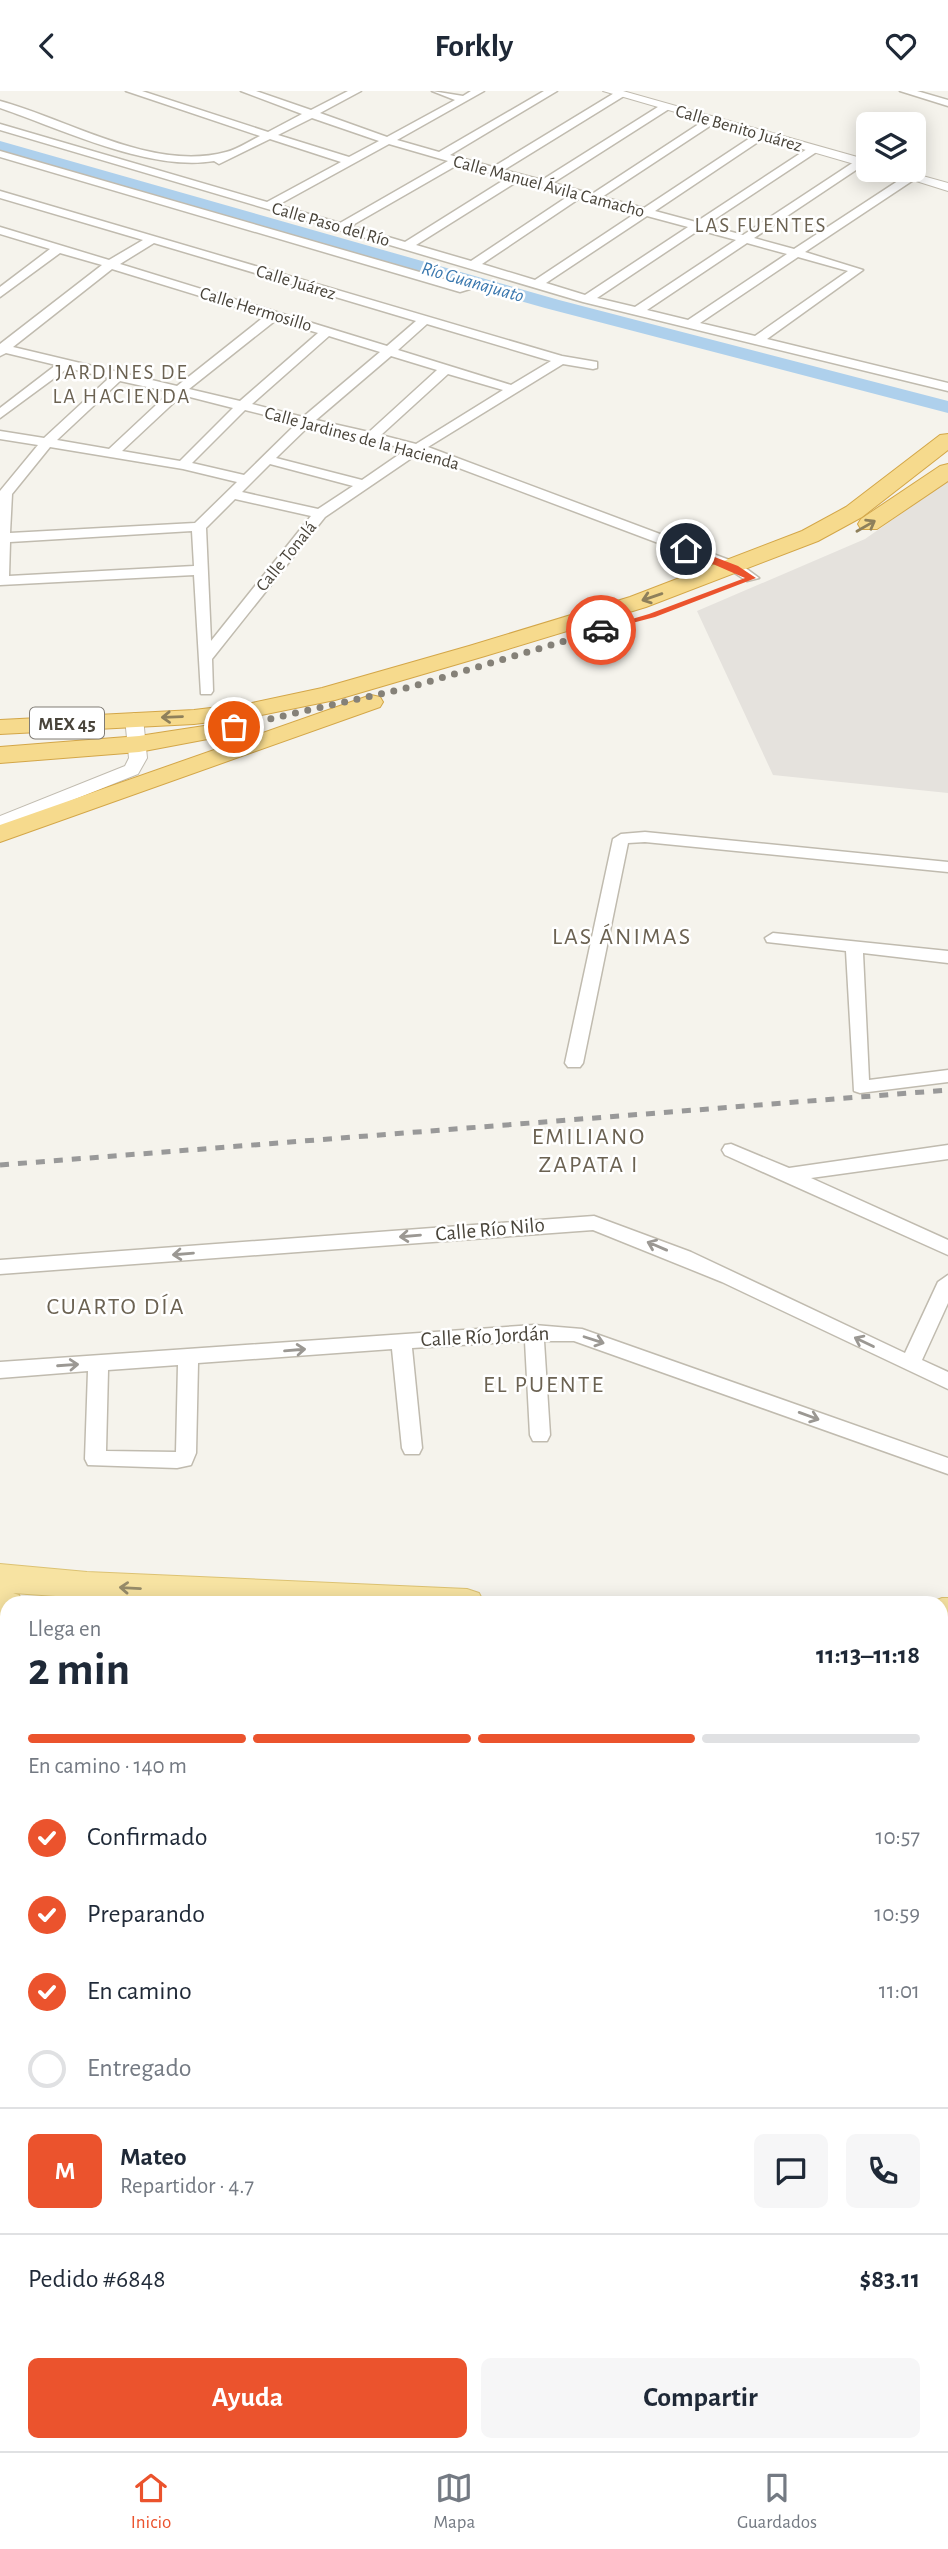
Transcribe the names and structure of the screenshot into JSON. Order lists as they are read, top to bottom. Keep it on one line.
{"streets":{"highway":["MEX 45"],"street":["Calle Benito Juárez","Calle Manuel Ávila Camacho","Calle Paso del Río","Calle Juárez","Calle Hermosillo","Calle Jardines de la Hacienda","Calle Tonalá","Calle Río Nilo","Calle Río Jordán"]},"crossings":[["Calle Manuel Ávila Camacho","Calle Paso del Río"],["Calle Juárez","Calle Tonalá"],["Calle Hermosillo","Calle Tonalá"],["Calle Jardines de la Hacienda","Calle Tonalá"],["Calle Jardines de la Hacienda","MEX 45"]],"one_way":["Calle Río Jordán"],"districts":["LAS FUENTES","JARDINES DE LA HACIENDA","LAS ÁNIMAS","EMILIANO ZAPATA I","CUARTO DÍA","EL PUENTE"],"water":["Río Guanajuato"],"page":{"header":"Forkly","heading":["2 min","Llega en","11:13–11:18"],"panel":["Mateo","Repartidor · 4.7","Pedido #6848","$83.11"],"bar":"En camino · 140 m","list":[["Confirmado","10:57"],["Preparando","10:59"],["En camino","11:01"],"Entregado"],"round":"M","buttons":["Ayuda","Compartir"],"tabs":["Inicio","Mapa","Guardados"]}}
